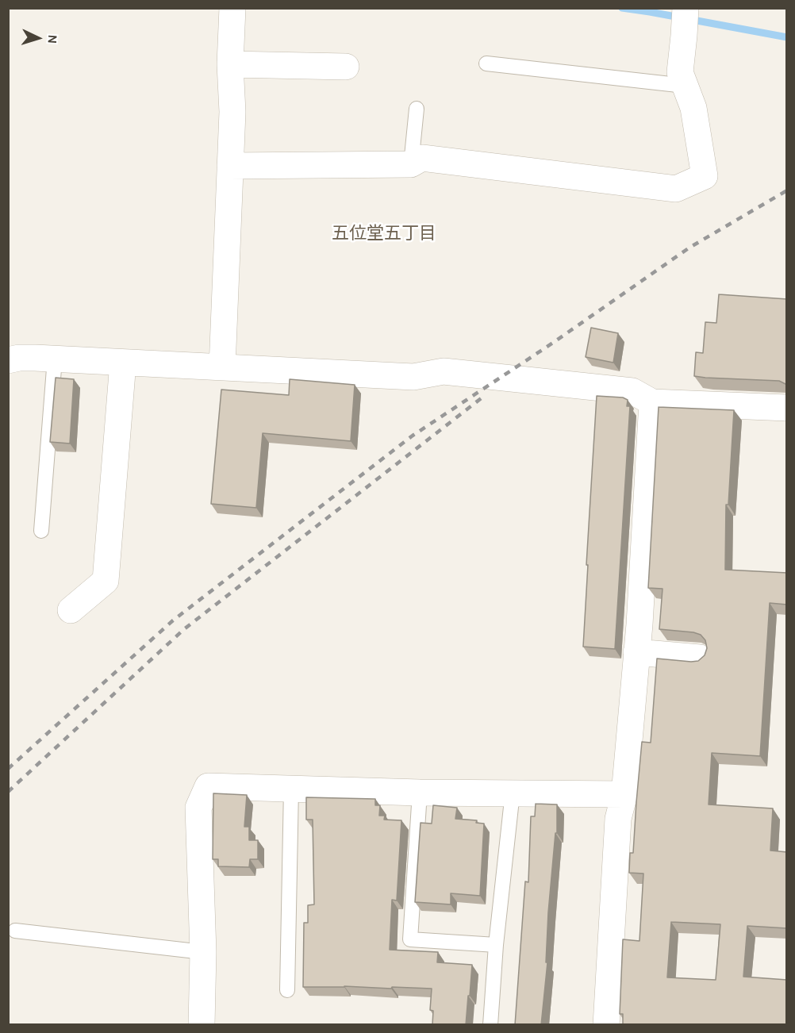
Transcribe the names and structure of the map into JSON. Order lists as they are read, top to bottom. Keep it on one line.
{"districts":["五位堂五丁目"],"north":"right"}
